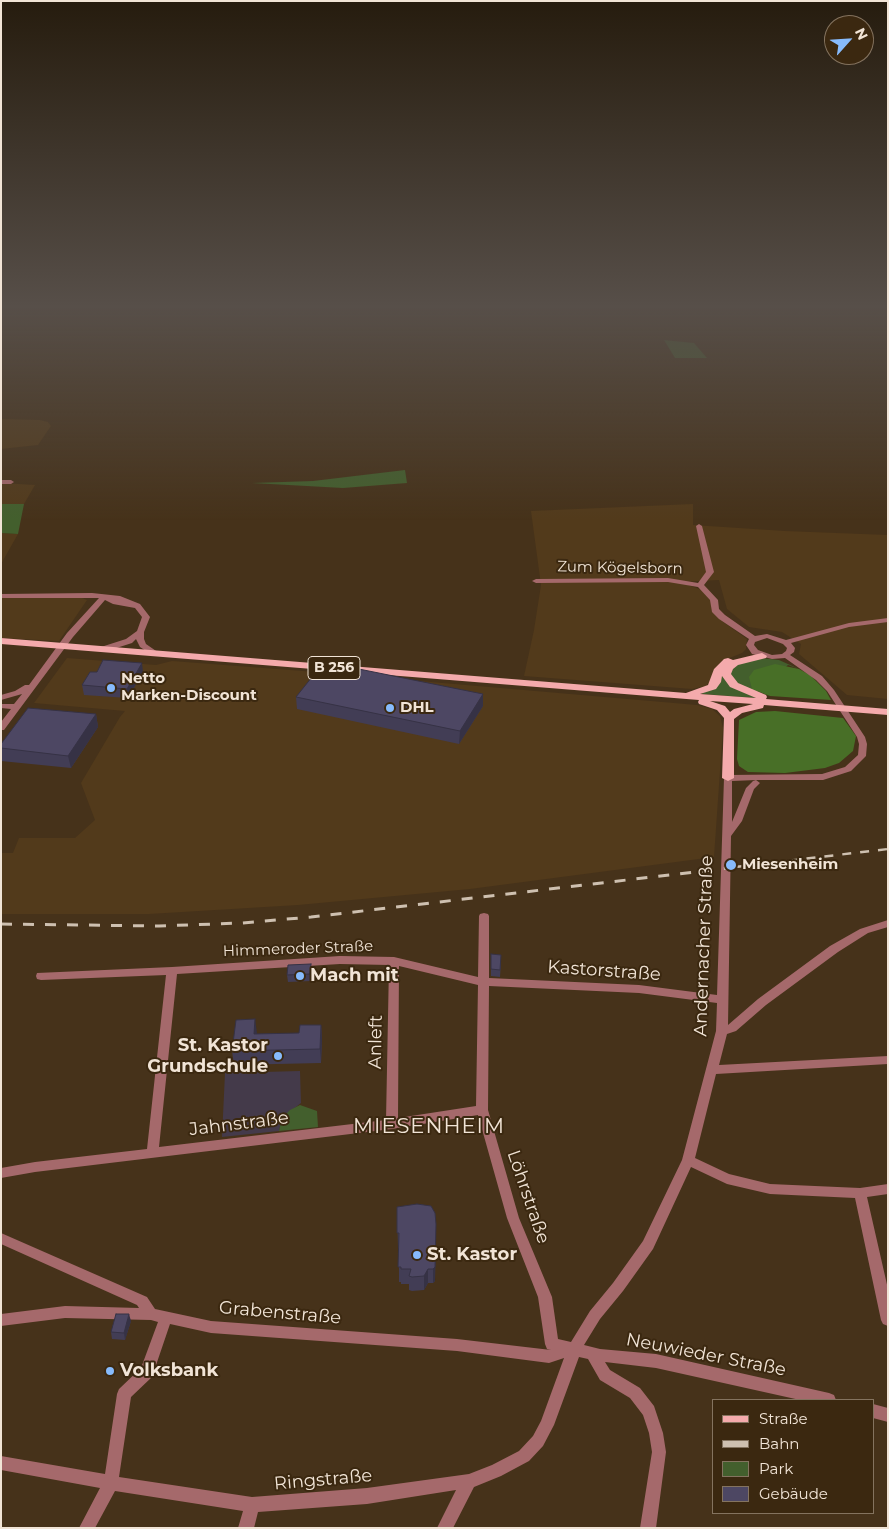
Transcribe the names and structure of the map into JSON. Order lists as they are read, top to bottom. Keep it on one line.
{"streets":{"main road":["B 256"],"street":["Zum Kögelsborn","Andernacher Straße","Himmeroder Straße","Kastorstraße","Anleft","Jahnstraße","Löhrstraße","Grabenstraße","Neuwieder Straße","Ringstraße"]},"crossings":[["Andernacher Straße","Kastorstraße"],["Andernacher Straße","Löhrstraße"],["Andernacher Straße","Grabenstraße"],["Andernacher Straße","Neuwieder Straße"],["Andernacher Straße","Ringstraße"],["Himmeroder Straße","Kastorstraße"],["Himmeroder Straße","Anleft"],["Himmeroder Straße","Löhrstraße"],["Kastorstraße","Löhrstraße"],["Anleft","Jahnstraße"],["Jahnstraße","Löhrstraße"],["Löhrstraße","Grabenstraße"],["Löhrstraße","Neuwieder Straße"],["Löhrstraße","Ringstraße"],["Grabenstraße","Neuwieder Straße"],["Grabenstraße","Ringstraße"],["Neuwieder Straße","Ringstraße"]],"districts":["MIESENHEIM"],"places":["Netto Marken-Discount","DHL","Miesenheim","Mach mit","St. Kastor Grundschule","St. Kastor","Volksbank"],"legend":["Straße","Bahn","Park","Gebäude"],"north":"top right"}
